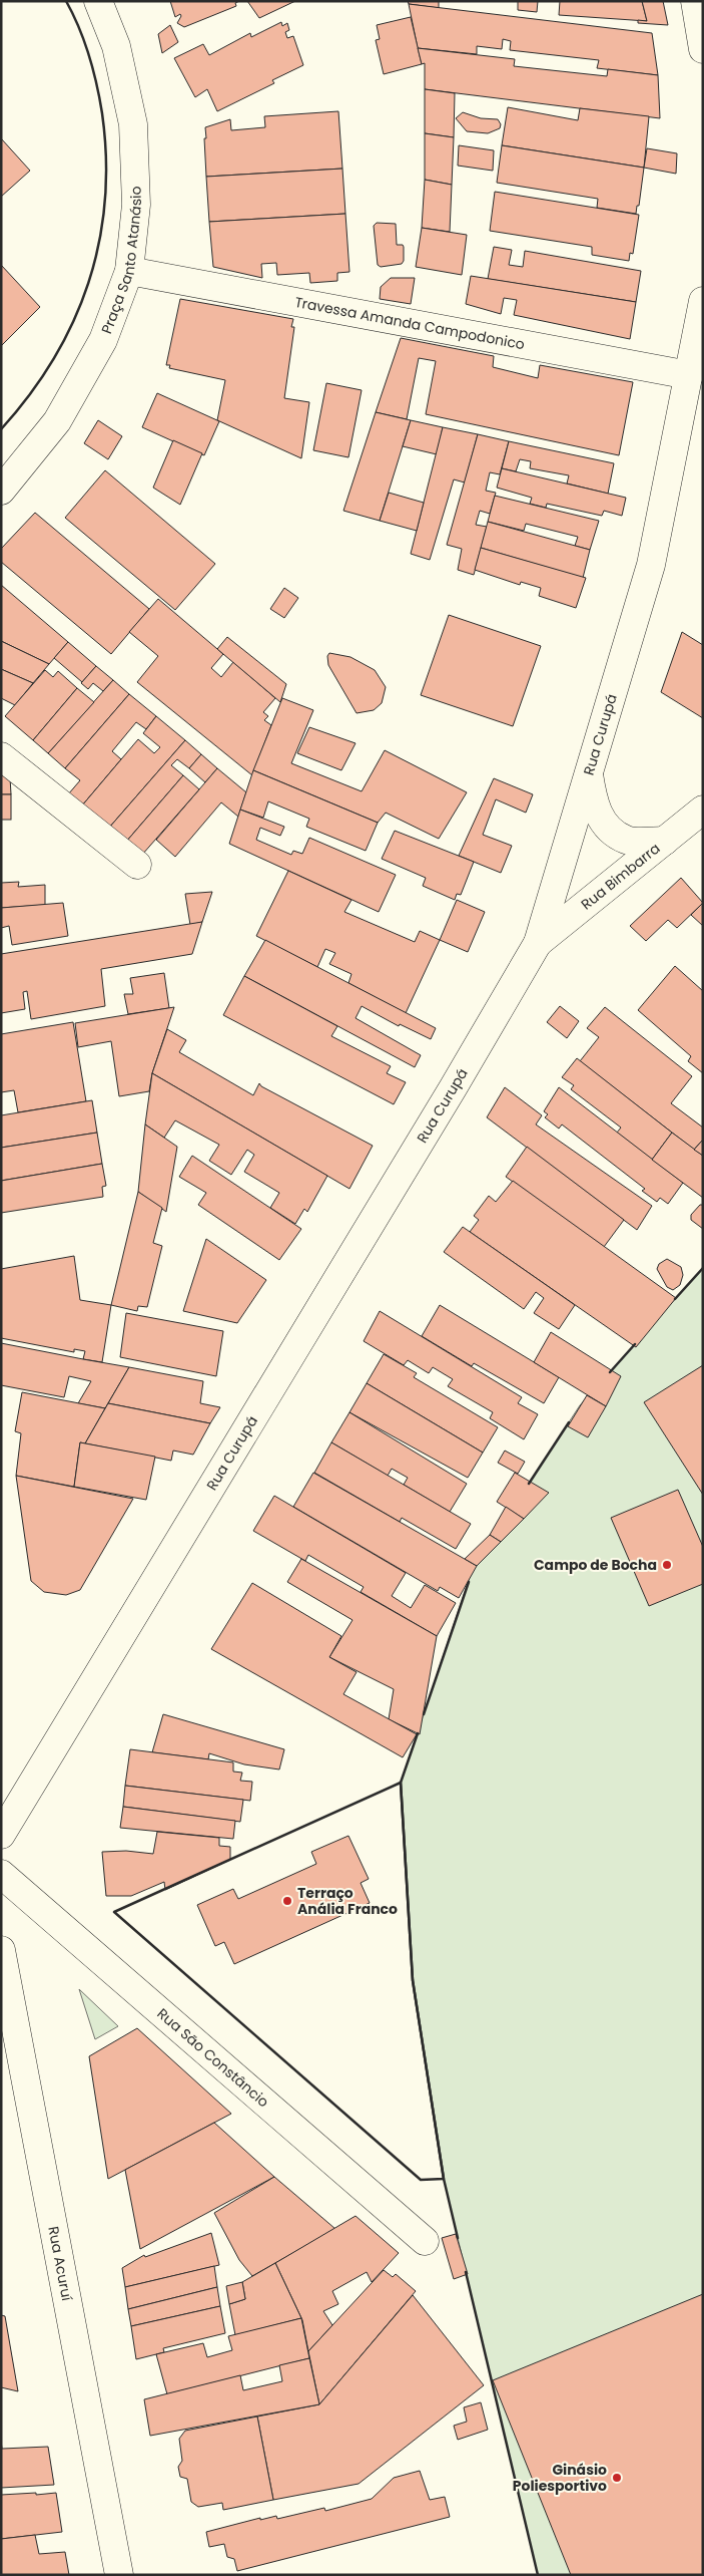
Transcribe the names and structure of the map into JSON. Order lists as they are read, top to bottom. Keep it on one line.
{"streets":{"street":["Praça Santo Atanásio","Travessa Amanda Campodonico","Rua Curupá","Rua Bimbarra","Rua São Constâncio","Rua Acuruí"]},"crossings":[["Praça Santo Atanásio","Travessa Amanda Campodonico"],["Travessa Amanda Campodonico","Rua Curupá"],["Rua Curupá","Rua Bimbarra"]],"places":["Campo de Bocha","Terraço Anália Franco","Ginásio Poliesportivo"]}
